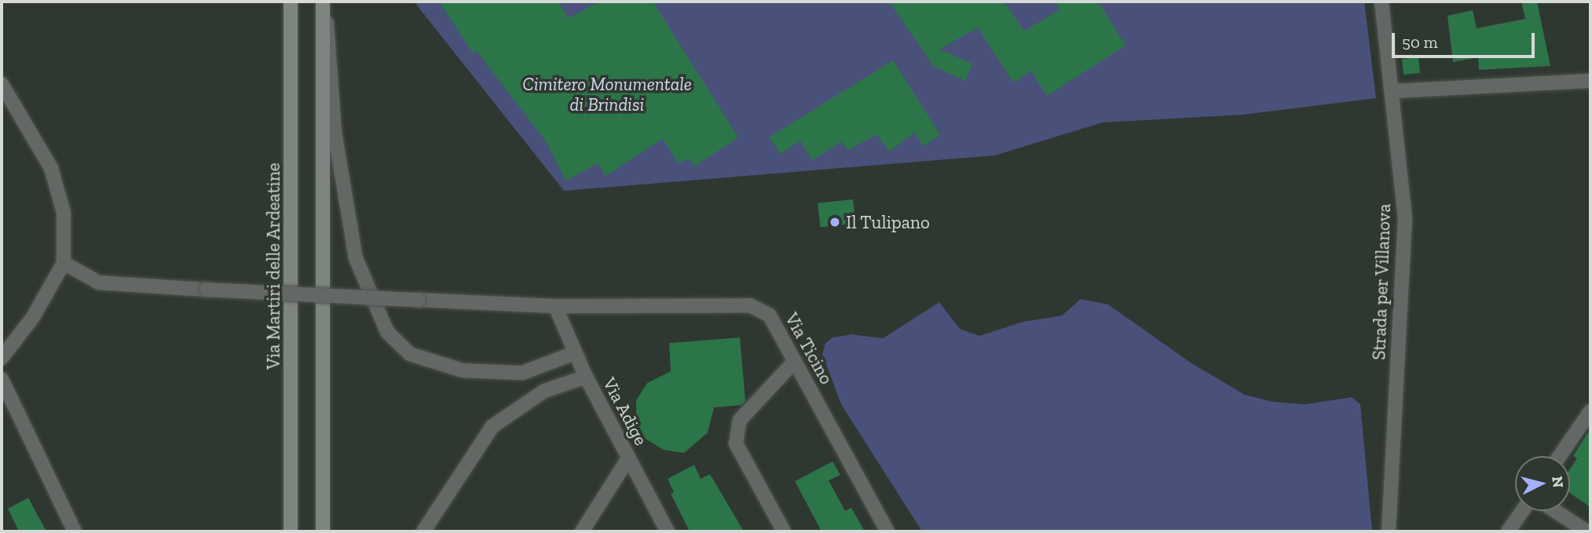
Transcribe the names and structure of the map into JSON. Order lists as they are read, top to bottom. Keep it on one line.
{"streets":{"street":["Via Martiri delle Ardeatine","Strada per Villanova","Via Ticino","Via Adige"]},"crossings":[["Via Ticino","Via Adige"]],"parks":["Cimitero Monumentale di Brindisi"],"places":["Il Tulipano"],"scale_bar":"50 m","north":"right"}
